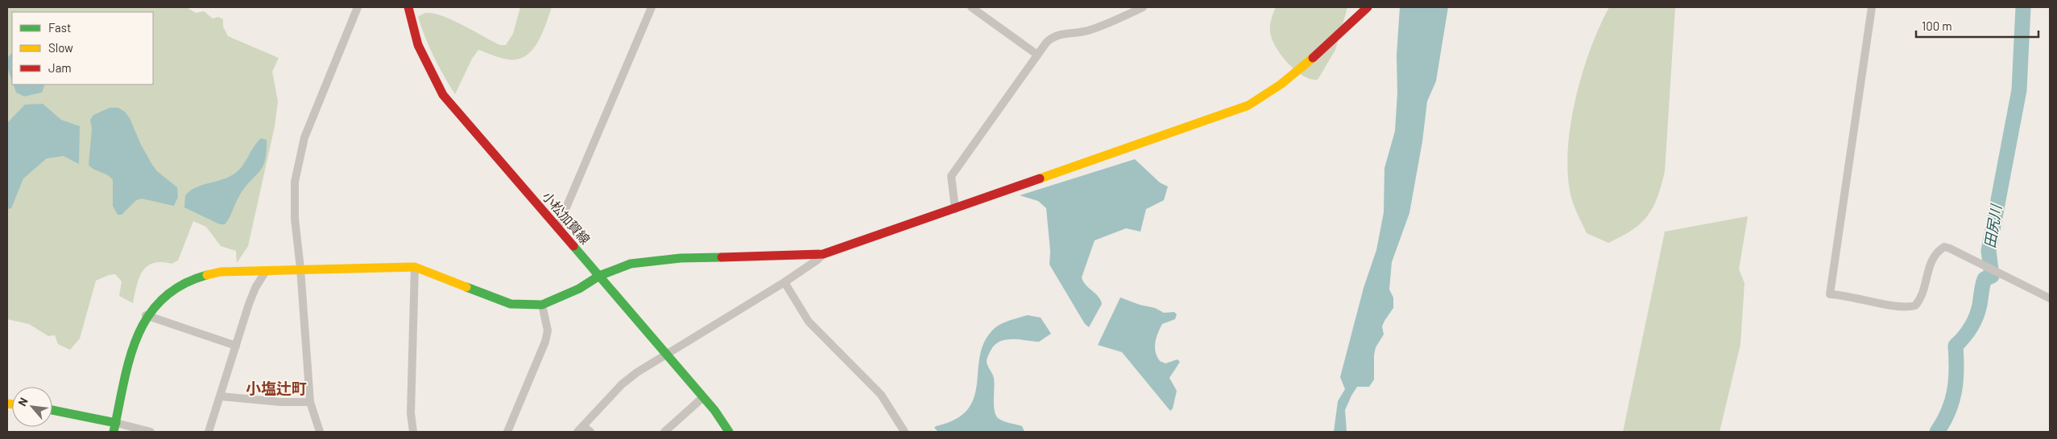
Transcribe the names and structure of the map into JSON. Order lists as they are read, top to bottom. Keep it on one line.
{"streets":{"street":["小松加賀線"]},"districts":["小塩辻町"],"water":["田尻川"],"legend":["Fast","Slow","Jam"],"scale_bar":"100 m","north":"top left"}
